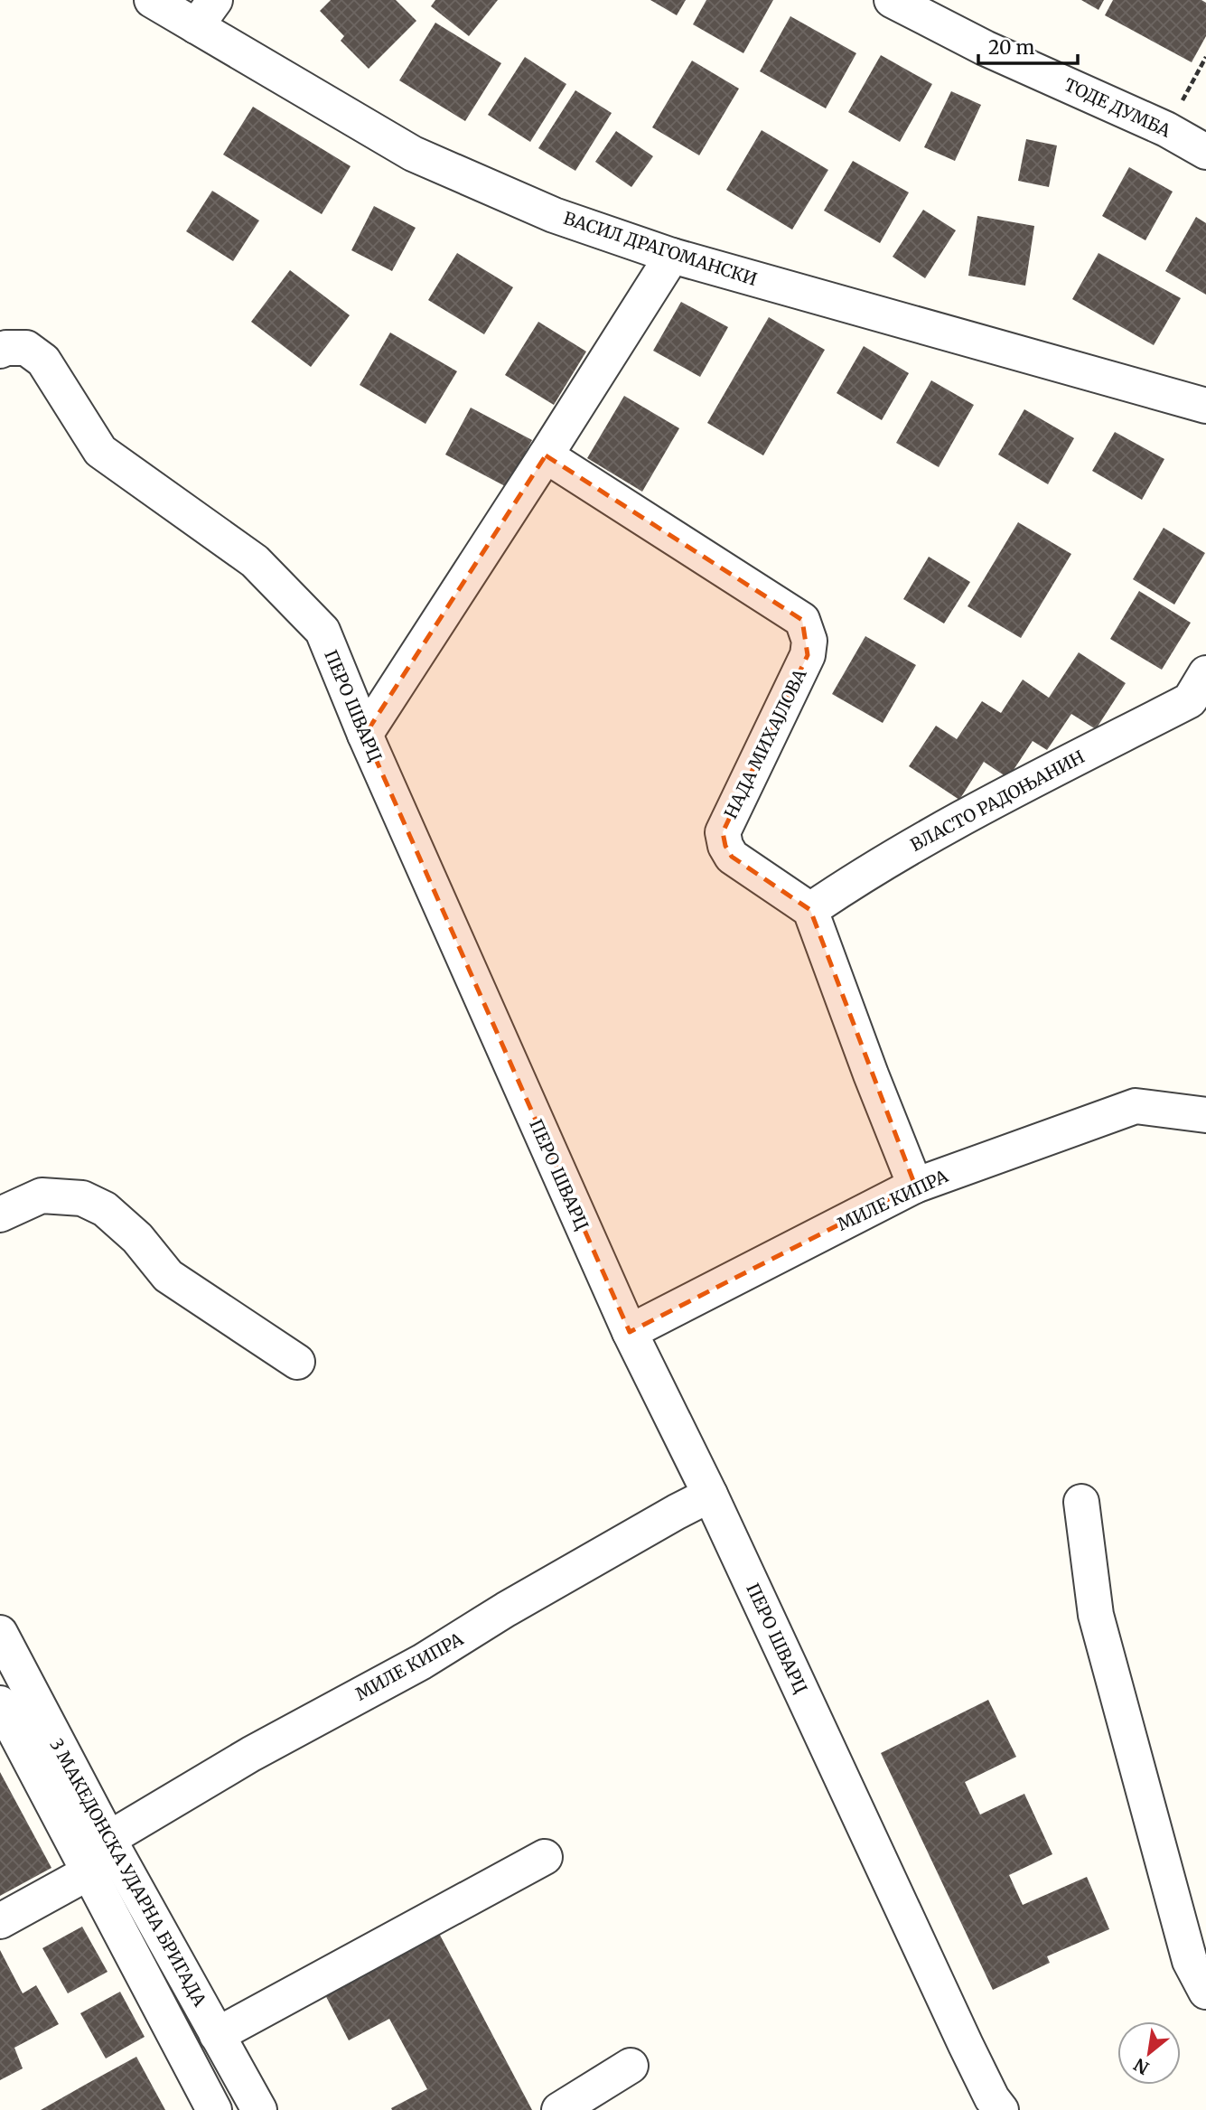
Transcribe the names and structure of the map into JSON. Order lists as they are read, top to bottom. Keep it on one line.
{"streets":{"street":["ТОДЕ ДУМБА","ВАСИЛ ДРАГОМАНСКИ","ПЕРО ШВАРЦ","НАДА МИХАЈЛОВА","ВЛАСТО РАДОЊАНИН","МИЛЕ КИПРА","3 МАКЕДОНСКА УДАРНА БРИГАДА"]},"crossings":[["ПЕРО ШВАРЦ","МИЛЕ КИПРА"],["НАДА МИХАЈЛОВА","ВЛАСТО РАДОЊАНИН"],["МИЛЕ КИПРА","3 МАКЕДОНСКА УДАРНА БРИГАДА"]],"scale_bar":"20 m","north":"bottom left"}
